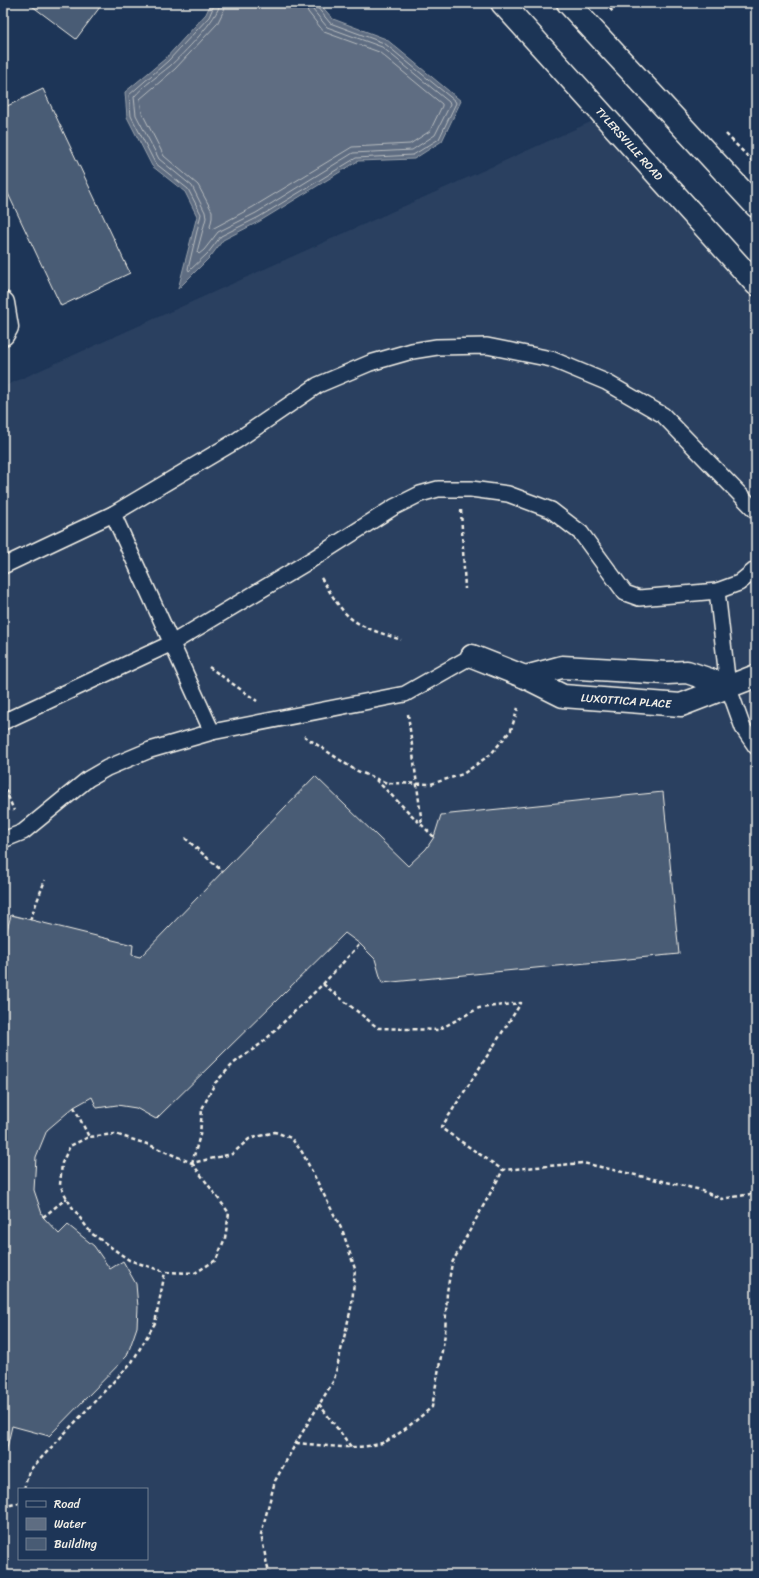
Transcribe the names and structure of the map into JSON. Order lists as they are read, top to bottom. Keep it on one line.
{"streets":{"main road":["TYLERSVILLE ROAD","LUXOTTICA PLACE"]},"legend":["Road","Water","Building"]}
